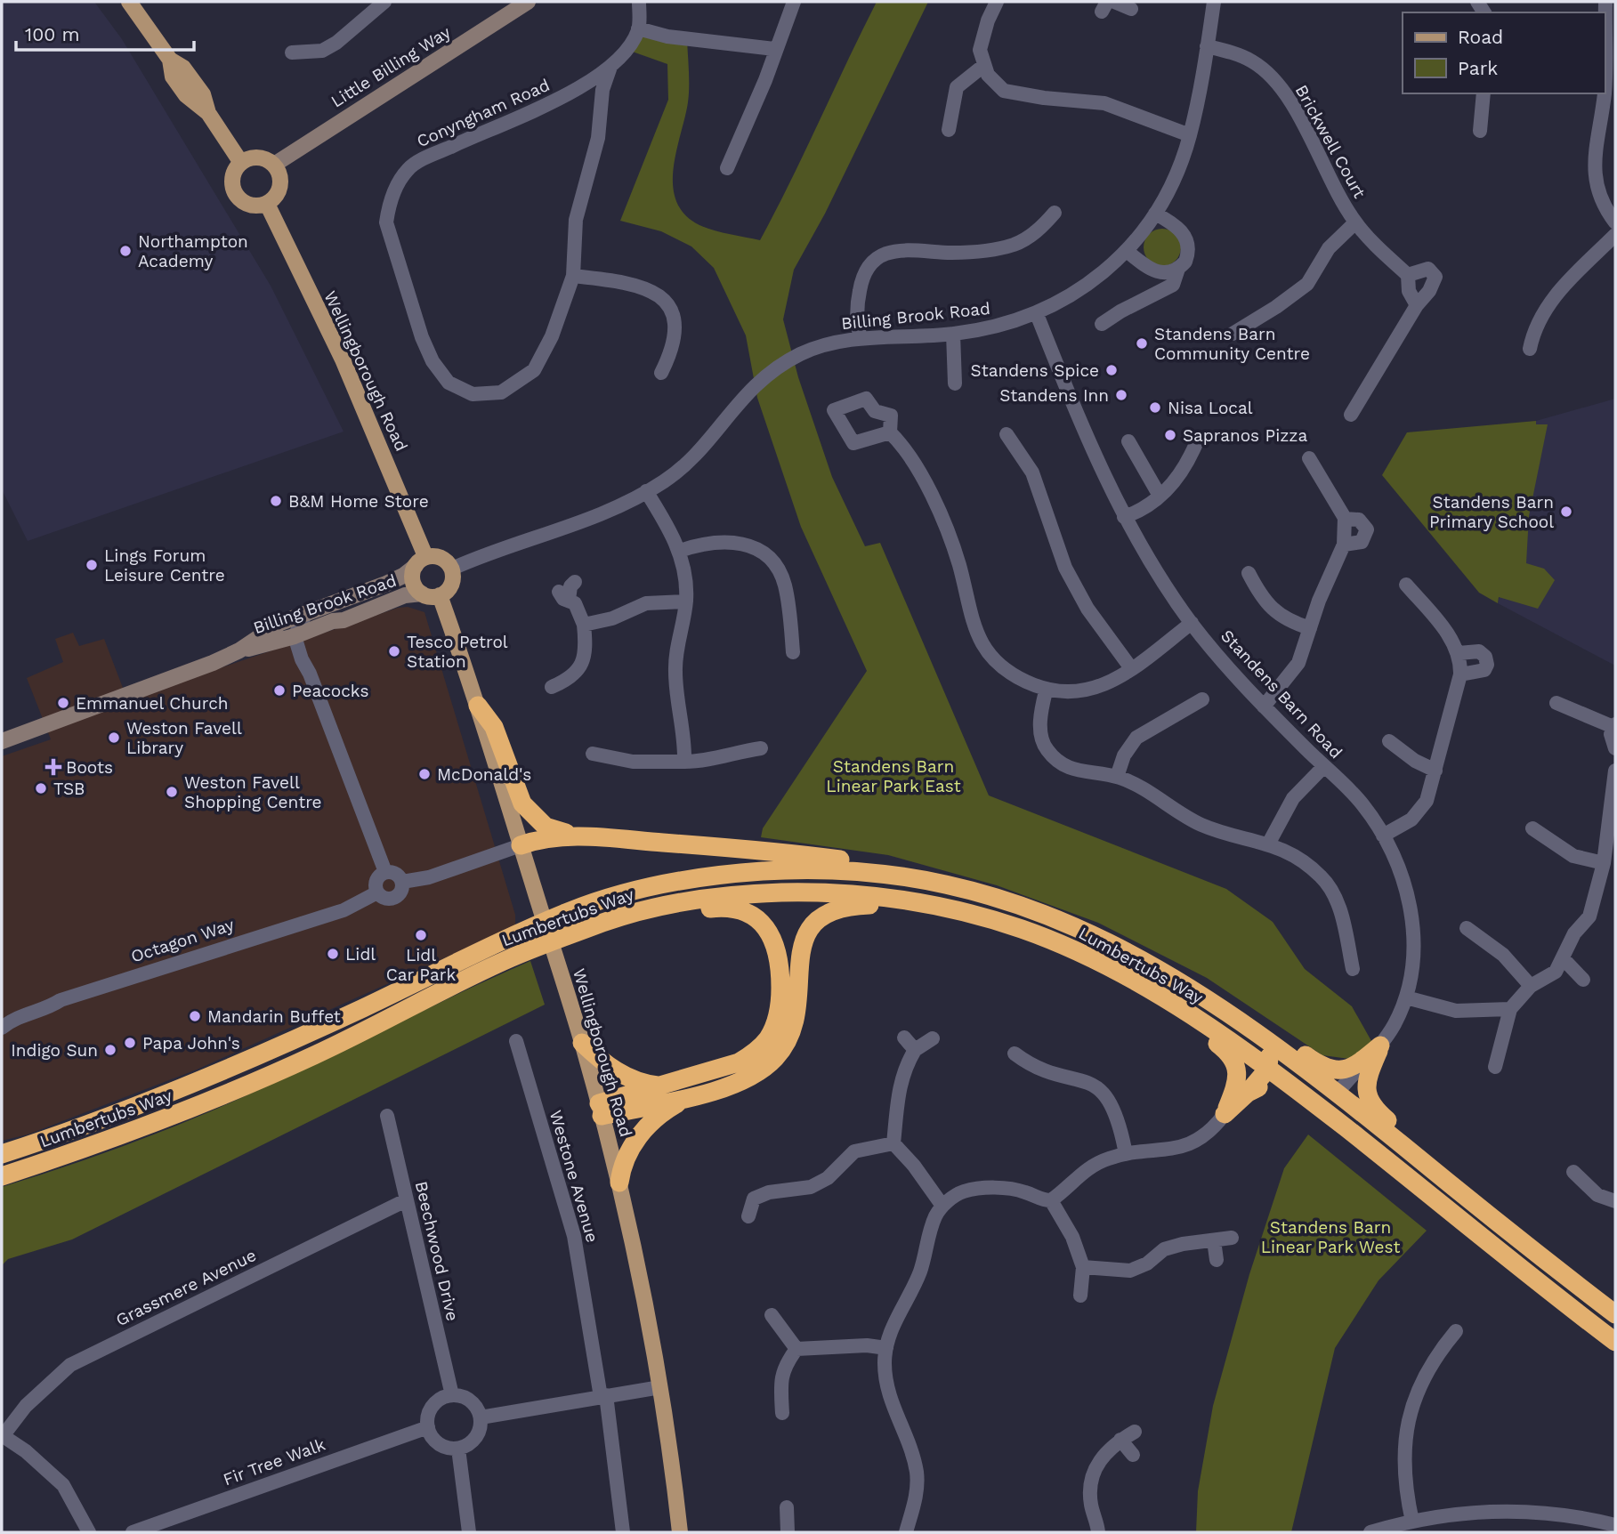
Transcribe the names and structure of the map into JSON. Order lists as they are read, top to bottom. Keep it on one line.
{"streets":{"highway":["Lumbertubs Way"],"main road":["Wellingborough Road"],"street":["Little Billing Way","Conyngham Road","Brickwell Court","Billing Brook Road","Standens Barn Road","Octagon Way","Westone Avenue","Beechwood Drive","Grassmere Avenue","Fir Tree Walk"]},"crossings":[["Little Billing Way","Wellingborough Road"],["Brickwell Court","Billing Brook Road"],["Billing Brook Road","Wellingborough Road"],["Billing Brook Road","Standens Barn Road"],["Standens Barn Road","Lumbertubs Way"],["Beechwood Drive","Grassmere Avenue"],["Beechwood Drive","Fir Tree Walk"]],"parks":["Standens Barn Linear Park East","Standens Barn Linear Park West"],"places":{"other":["Northampton Academy","Standens Barn Community Centre","Standens Spice","Standens Inn","Nisa Local","Sapranos Pizza","B&M Home Store","Standens Barn Primary School","Lings Forum Leisure Centre","Tesco Petrol Station","Peacocks","Emmanuel Church","Weston Favell Library","McDonald's","TSB","Weston Favell Shopping Centre","Lidl Car Park","Lidl","Mandarin Buffet","Papa John's","Indigo Sun"],"health":["Boots"]},"legend":["Road","Park"],"scale_bar":"100 m"}
